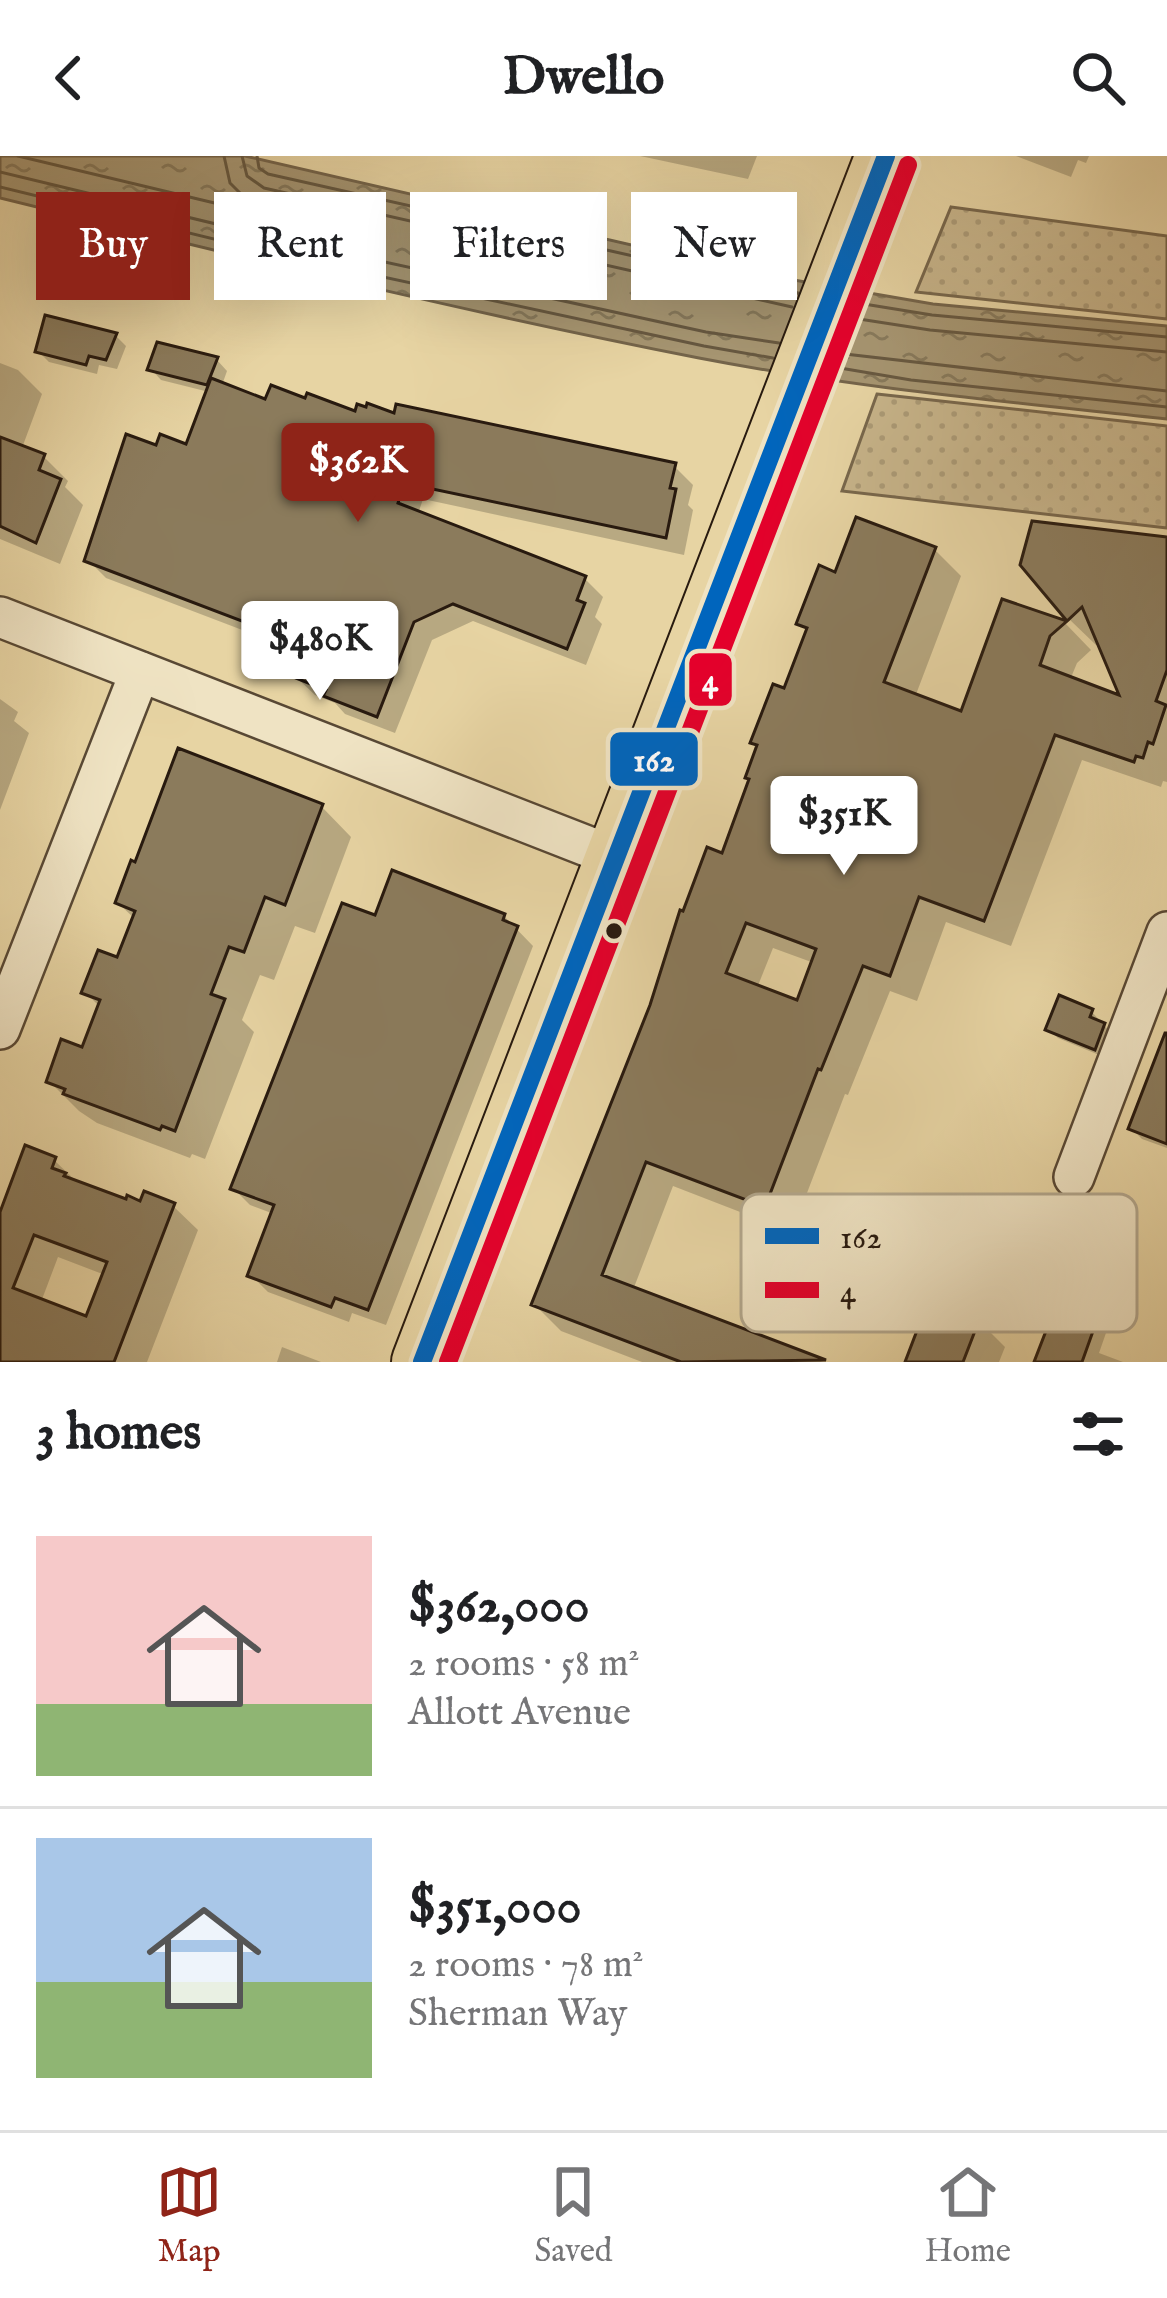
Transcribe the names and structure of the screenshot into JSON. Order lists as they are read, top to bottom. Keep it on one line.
{"lines":["transit line 162","transit line 4"],"legend":["162","4"],"page":{"header":"Dwello","chip":["Buy","Rent","Filters","New"],"price":["$362K","$480K","$351K"],"heading":"3 homes","list":[{"name":"$362,000","note":"2 rooms · 58 m² · Allott Avenue"},{"name":"$351,000","note":"2 rooms · 78 m² · Sherman Way"}],"tabs":["Map","Saved","Home"]}}
